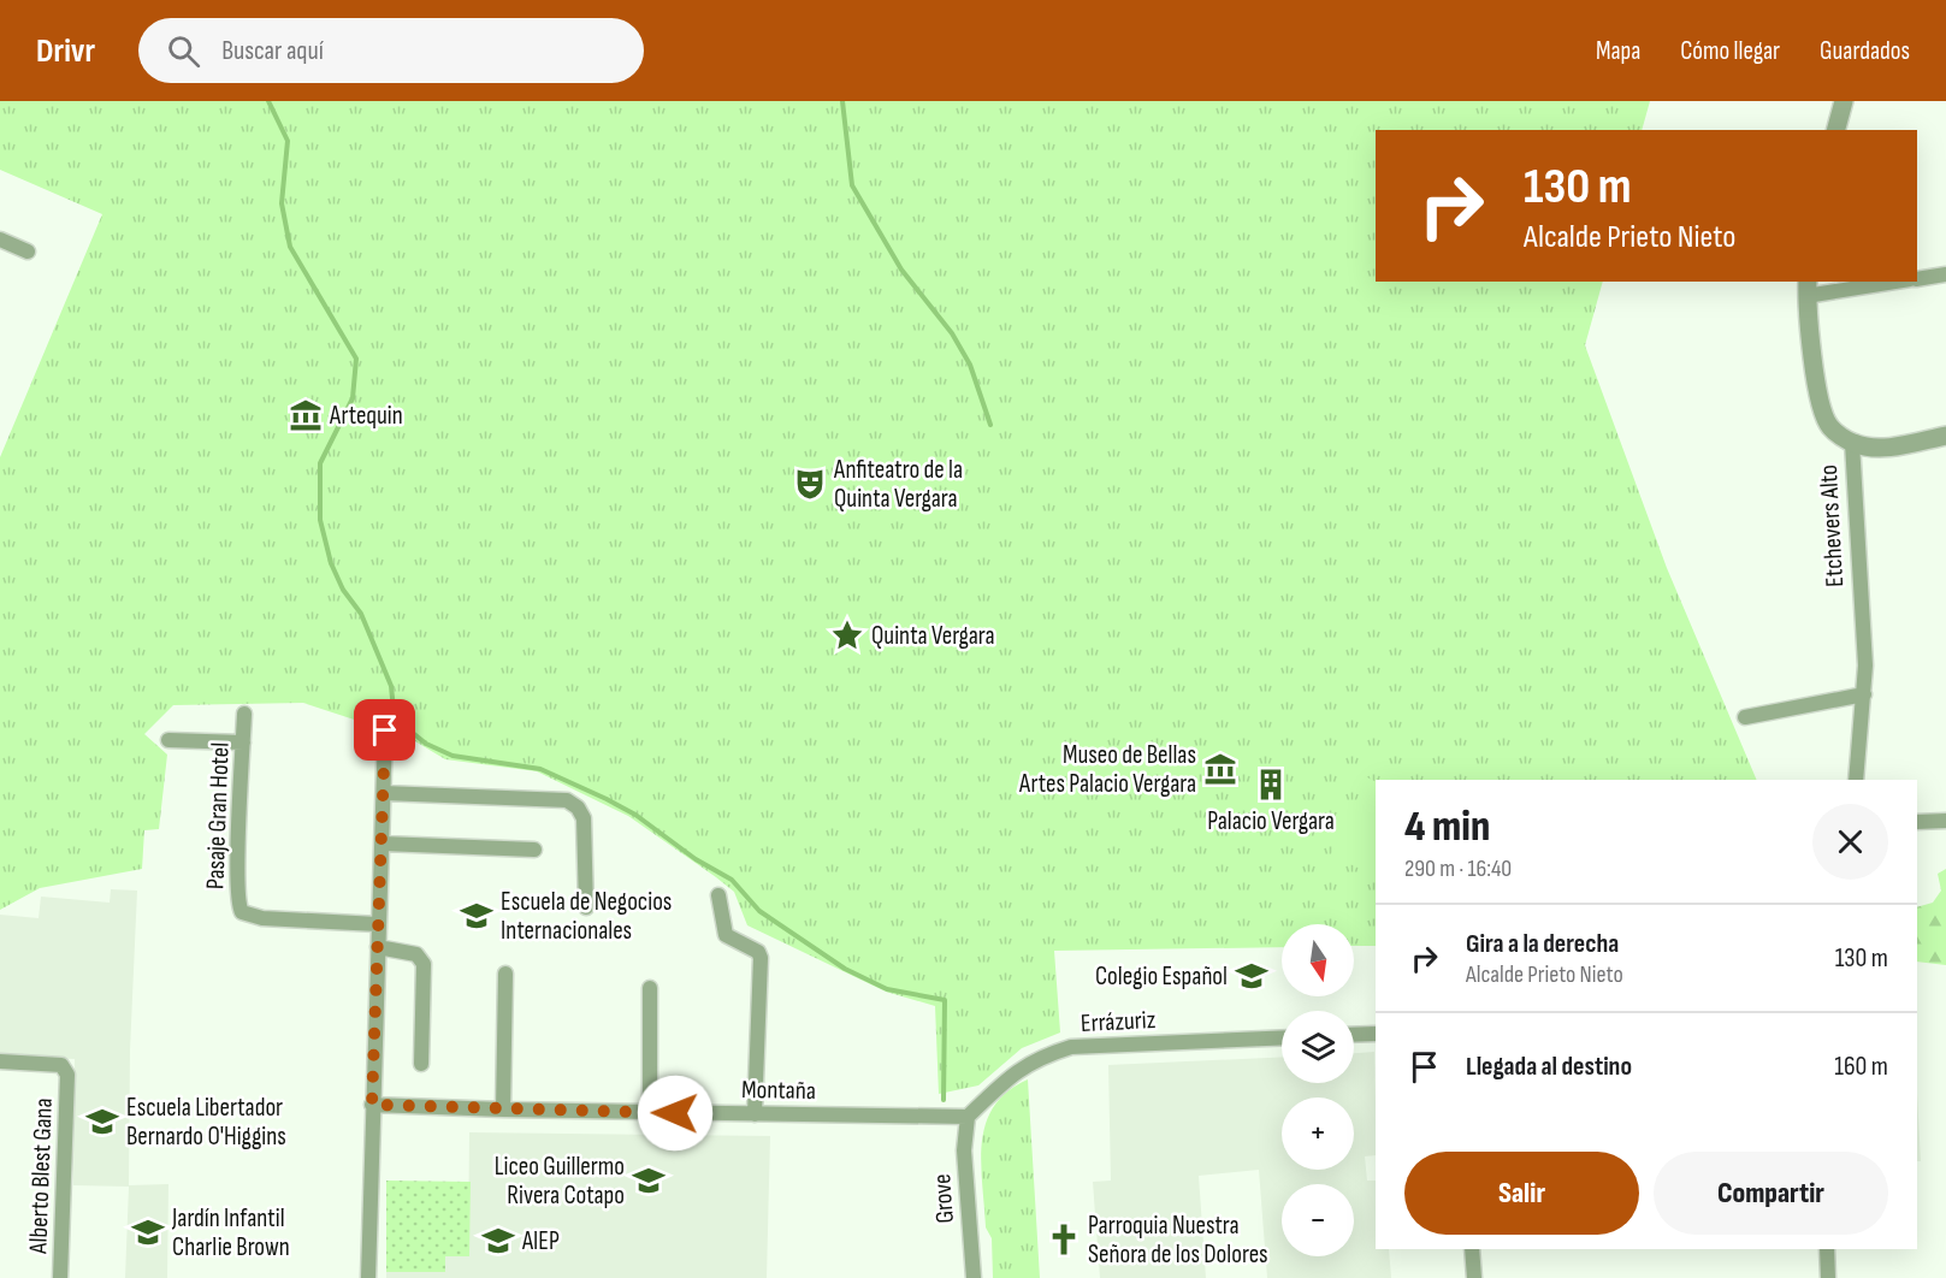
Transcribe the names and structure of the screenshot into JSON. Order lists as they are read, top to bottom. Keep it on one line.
{"streets":{"street":["Etchevers Alto","Pasaje Gran Hotel","Errázuriz","Montaña","Alberto Blest Gana","Grove"]},"crossings":[["Errázuriz","Montaña"],["Errázuriz","Grove"],["Montaña","Grove"]],"places":{"museum":["Artequin","Museo de Bellas Artes Palacio Vergara"],"theatre":["Anfiteatro de la Quinta Vergara"],"place":["Quinta Vergara"],"building":["Palacio Vergara"],"school or university":["Escuela de Negocios Internacionales","Colegio Español","Escuela Libertador Bernardo O'Higgins","Liceo Guillermo Rivera Cotapo","Jardín Infantil Charlie Brown","AIEP"],"church":["Parroquia Nuestra Señora de los Dolores"]},"north":"bottom","page":{"header":"Drivr","search":"Buscar aquí","nav":["Mapa","Cómo llegar","Guardados"],"turn":["130 m","Alcalde Prieto Nieto"],"heading":["4 min","290 m · 16:40"],"list":[{"name":"Gira a la derecha","note":"Alcalde Prieto Nieto","value":"130 m"},{"name":"Llegada al destino","value":"160 m"}],"map_buttons":["+","−"],"buttons":["Salir","Compartir"]}}
